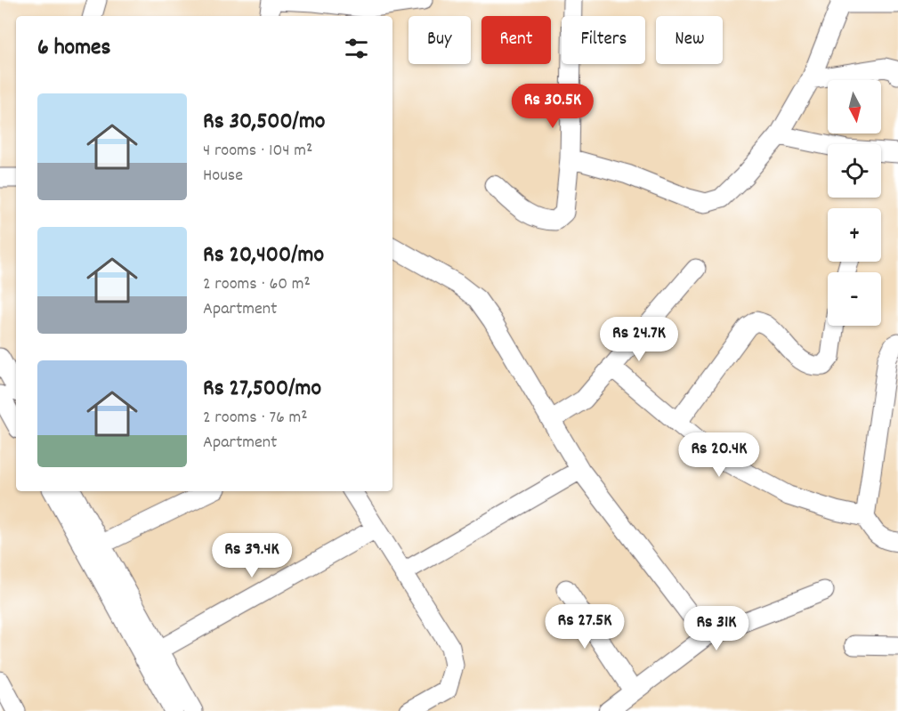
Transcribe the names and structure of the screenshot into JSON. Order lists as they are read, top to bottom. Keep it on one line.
{"north":"bottom","page":{"chip":["Buy","Rent","Filters","New"],"heading":"6 homes","map_buttons":["+","−"],"list":[{"name":"Rs 30,500/mo","note":"4 rooms · 104 m² · House"},{"name":"Rs 20,400/mo","note":"2 rooms · 60 m² · Apartment"},{"name":"Rs 27,500/mo","note":"2 rooms · 76 m² · Apartment"}],"price":["Rs 30.5K","Rs 24.7K","Rs 20.4K","Rs 39.4K","Rs 27.5K","Rs 31K"]}}
